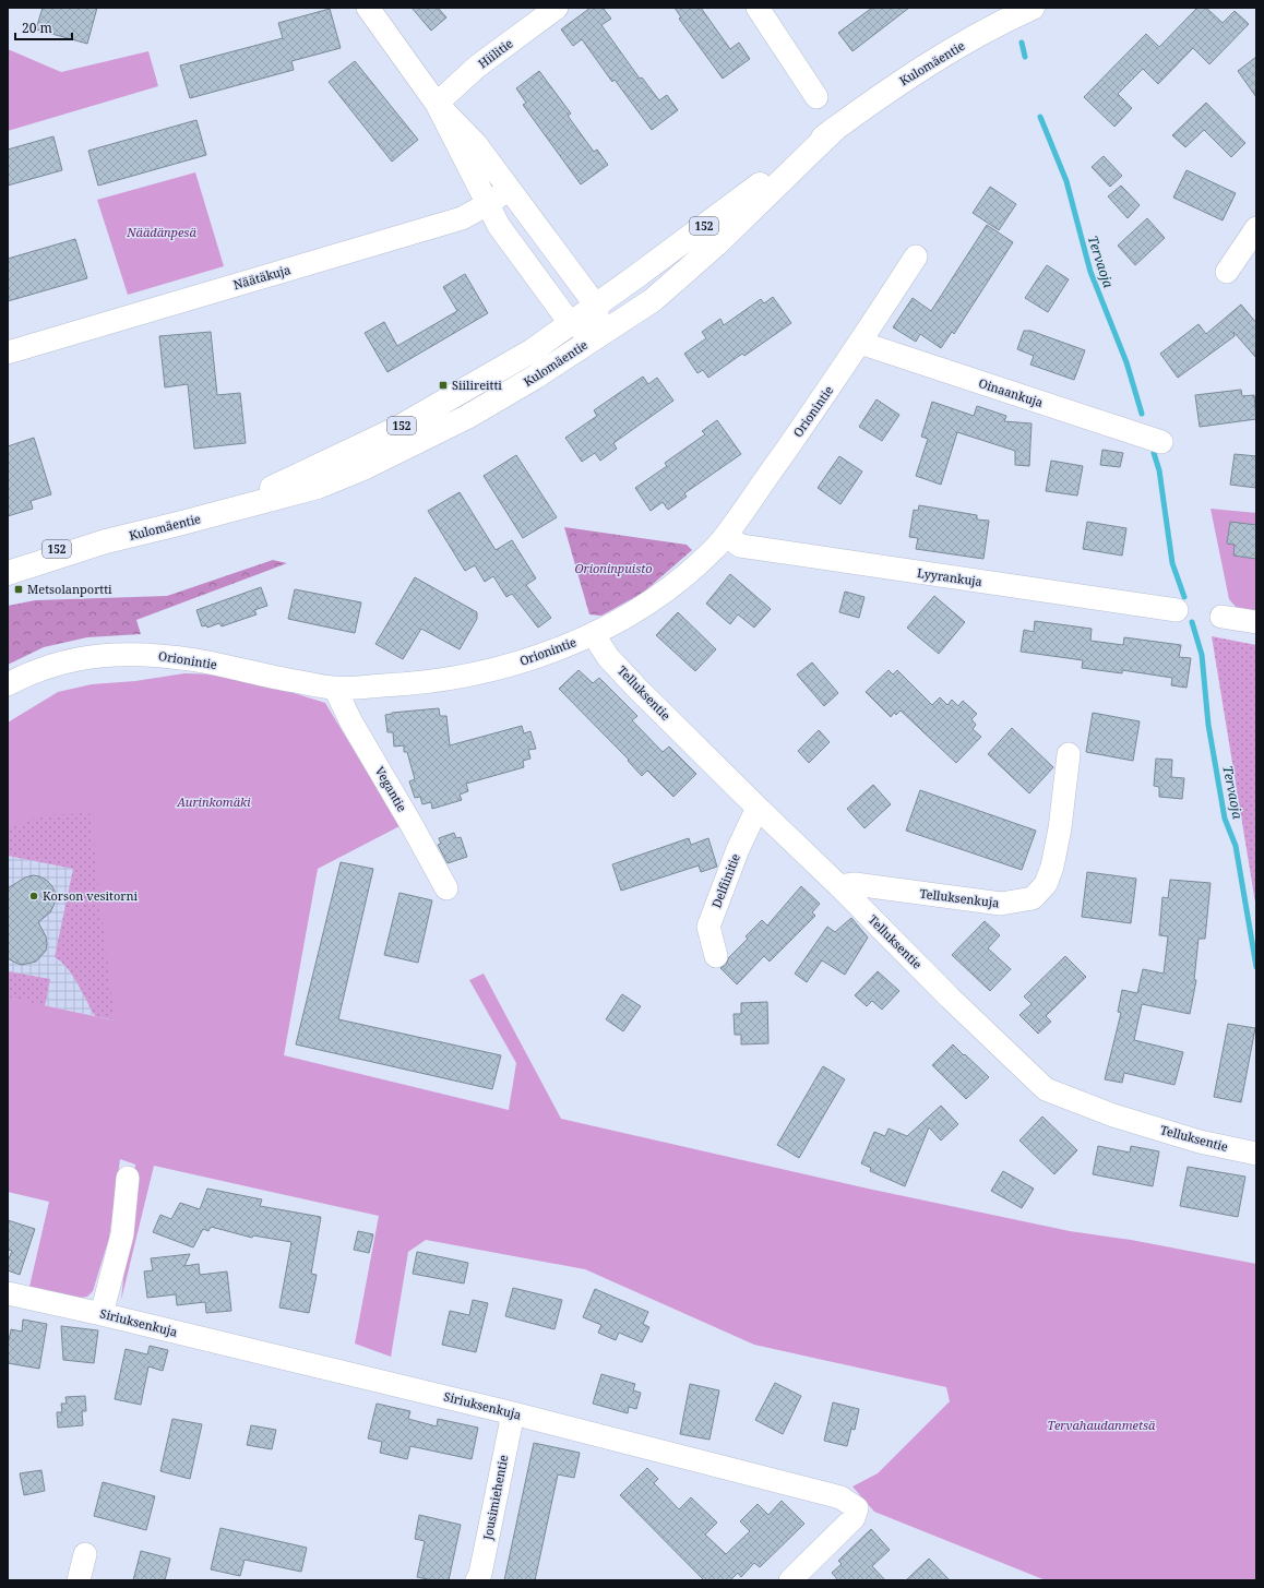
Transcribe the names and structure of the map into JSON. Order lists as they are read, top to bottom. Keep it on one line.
{"streets":{"main road":["Kulomäentie","152"],"street":["Hiilitie","Näätäkuja","Oinaankuja","Orionintie","Lyyrankuja","Telluksentie","Vegantie","Delfiinitie","Telluksenkuja","Siriuksenkuja","Jousimiehentie"]},"crossings":[["Oinaankuja","Orionintie"],["Orionintie","Lyyrankuja"],["Orionintie","Telluksentie"],["Orionintie","Vegantie"],["Telluksentie","Delfiinitie"],["Telluksentie","Telluksenkuja"],["Siriuksenkuja","Jousimiehentie"]],"water":["Tervaoja"],"parks":["Näädänpesä","Orioninpuisto","Aurinkomäki","Tervahaudanmetsä"],"places":{"transit":["Siilireitti","Metsolanportti"],"other":["Korson vesitorni"]},"scale_bar":"20 m"}
